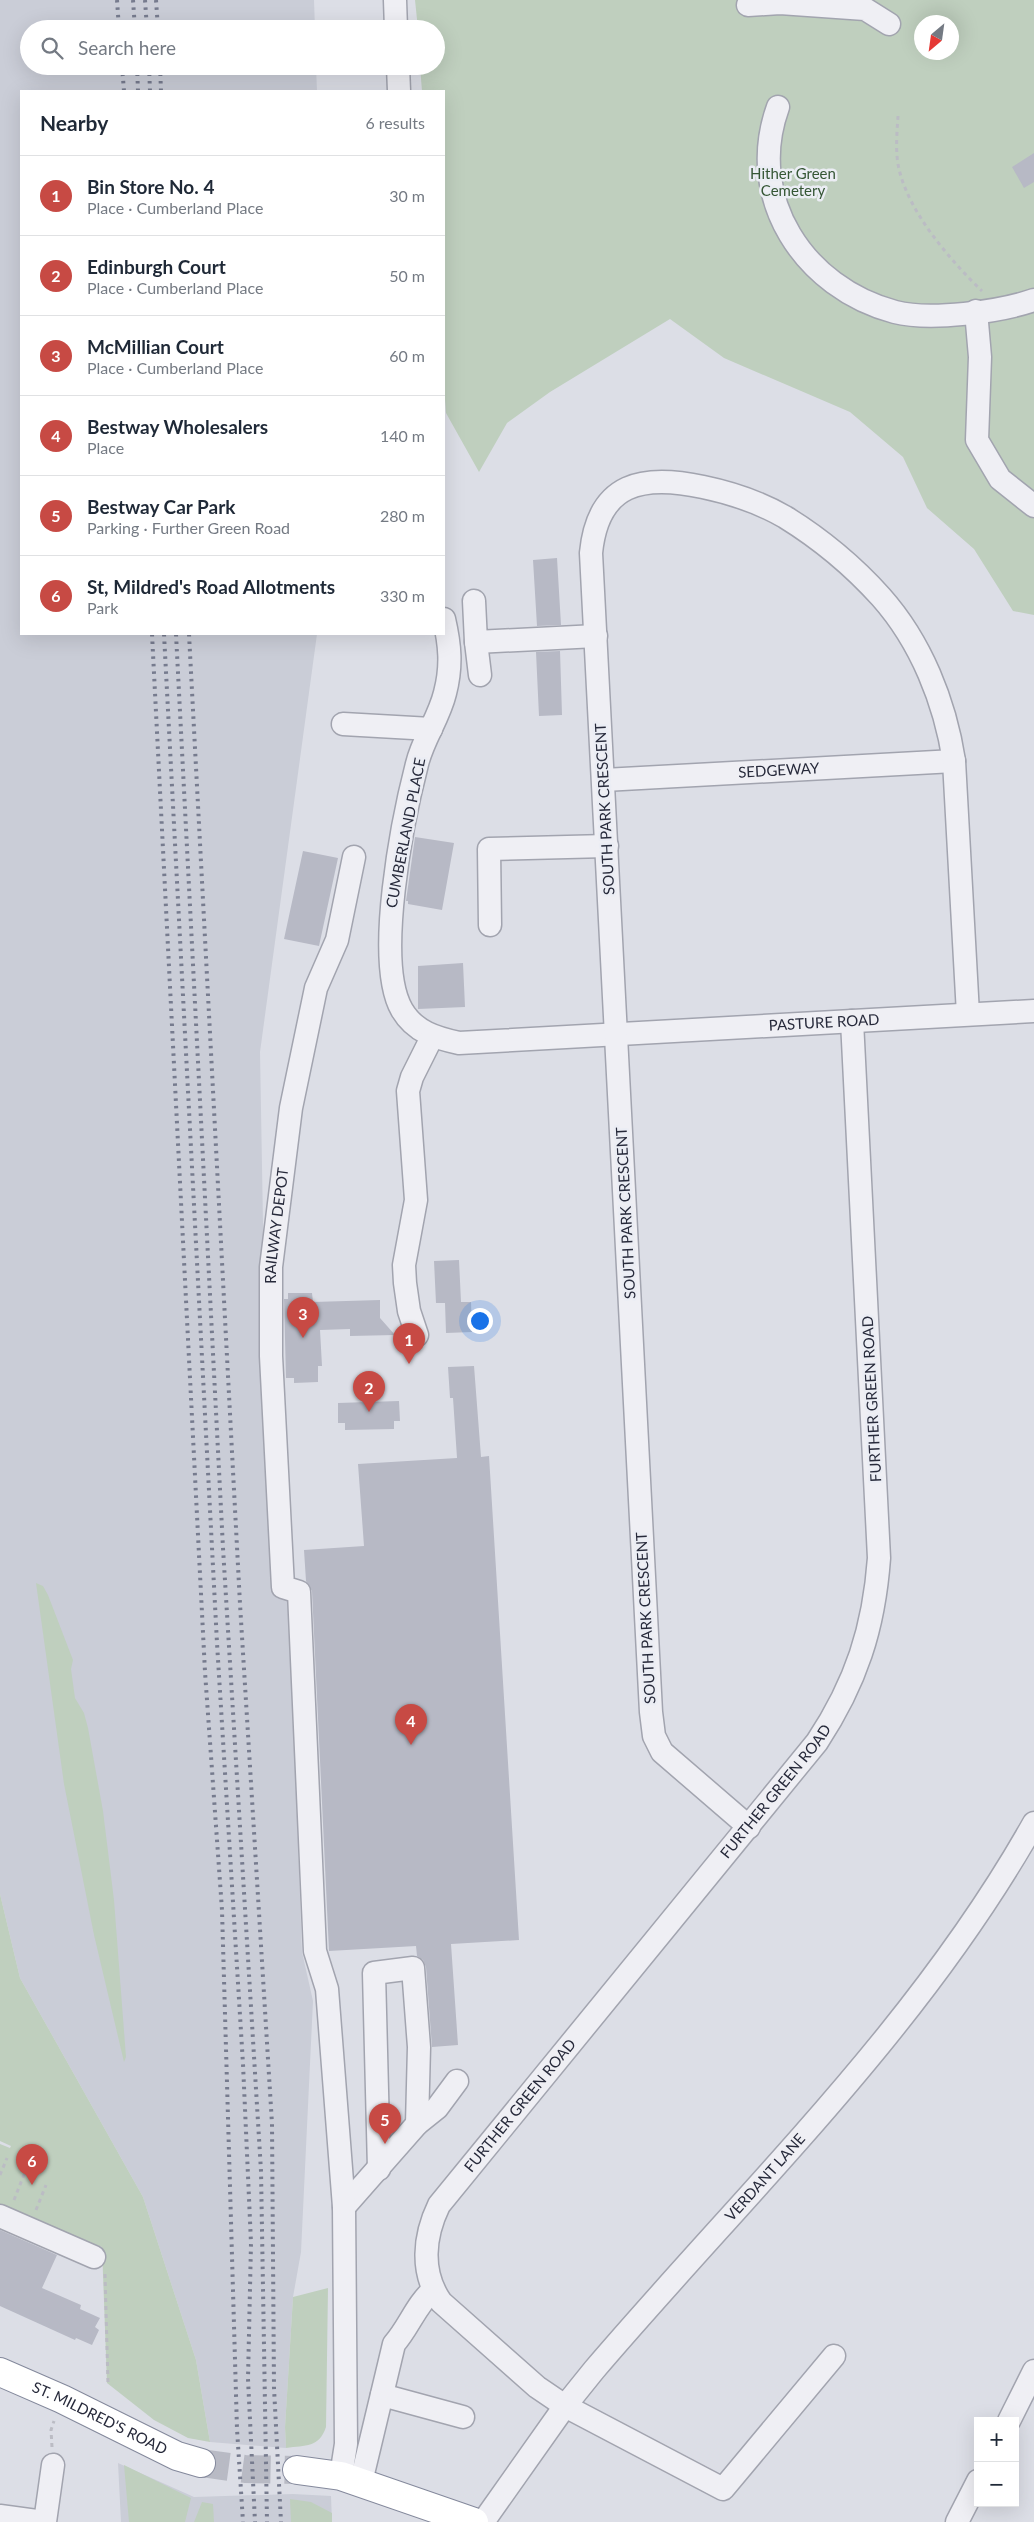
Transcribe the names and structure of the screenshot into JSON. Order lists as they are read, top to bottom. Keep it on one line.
{"streets":{"highway":["ST. MILDRED'S ROAD"],"street":["SEDGEWAY","SOUTH PARK CRESCENT","CUMBERLAND PLACE","PASTURE ROAD","RAILWAY DEPOT","FURTHER GREEN ROAD","VERDANT LANE"]},"crossings":[["SEDGEWAY","SOUTH PARK CRESCENT"],["SOUTH PARK CRESCENT","CUMBERLAND PLACE"],["SOUTH PARK CRESCENT","PASTURE ROAD"],["SOUTH PARK CRESCENT","FURTHER GREEN ROAD"],["CUMBERLAND PLACE","PASTURE ROAD"],["PASTURE ROAD","FURTHER GREEN ROAD"]],"parks":["Hither Green Cemetery"],"north":"bottom left","page":{"search":"Search here","heading":["Nearby","6 results"],"list":[{"mark":"1","name":"Bin Store No. 4","note":"Place · Cumberland Place","value":"30 m"},{"mark":"2","name":"Edinburgh Court","note":"Place · Cumberland Place","value":"50 m"},{"mark":"3","name":"McMillian Court","note":"Place · Cumberland Place","value":"60 m"},{"mark":"4","name":"Bestway Wholesalers","note":"Place","value":"140 m"},{"mark":"5","name":"Bestway Car Park","note":"Parking · Further Green Road","value":"280 m"},{"mark":"6","name":"St, Mildred's Road Allotments","note":"Park","value":"330 m"}],"pins":["3","1","2","4","5","6"],"map_buttons":["+","−"]}}
